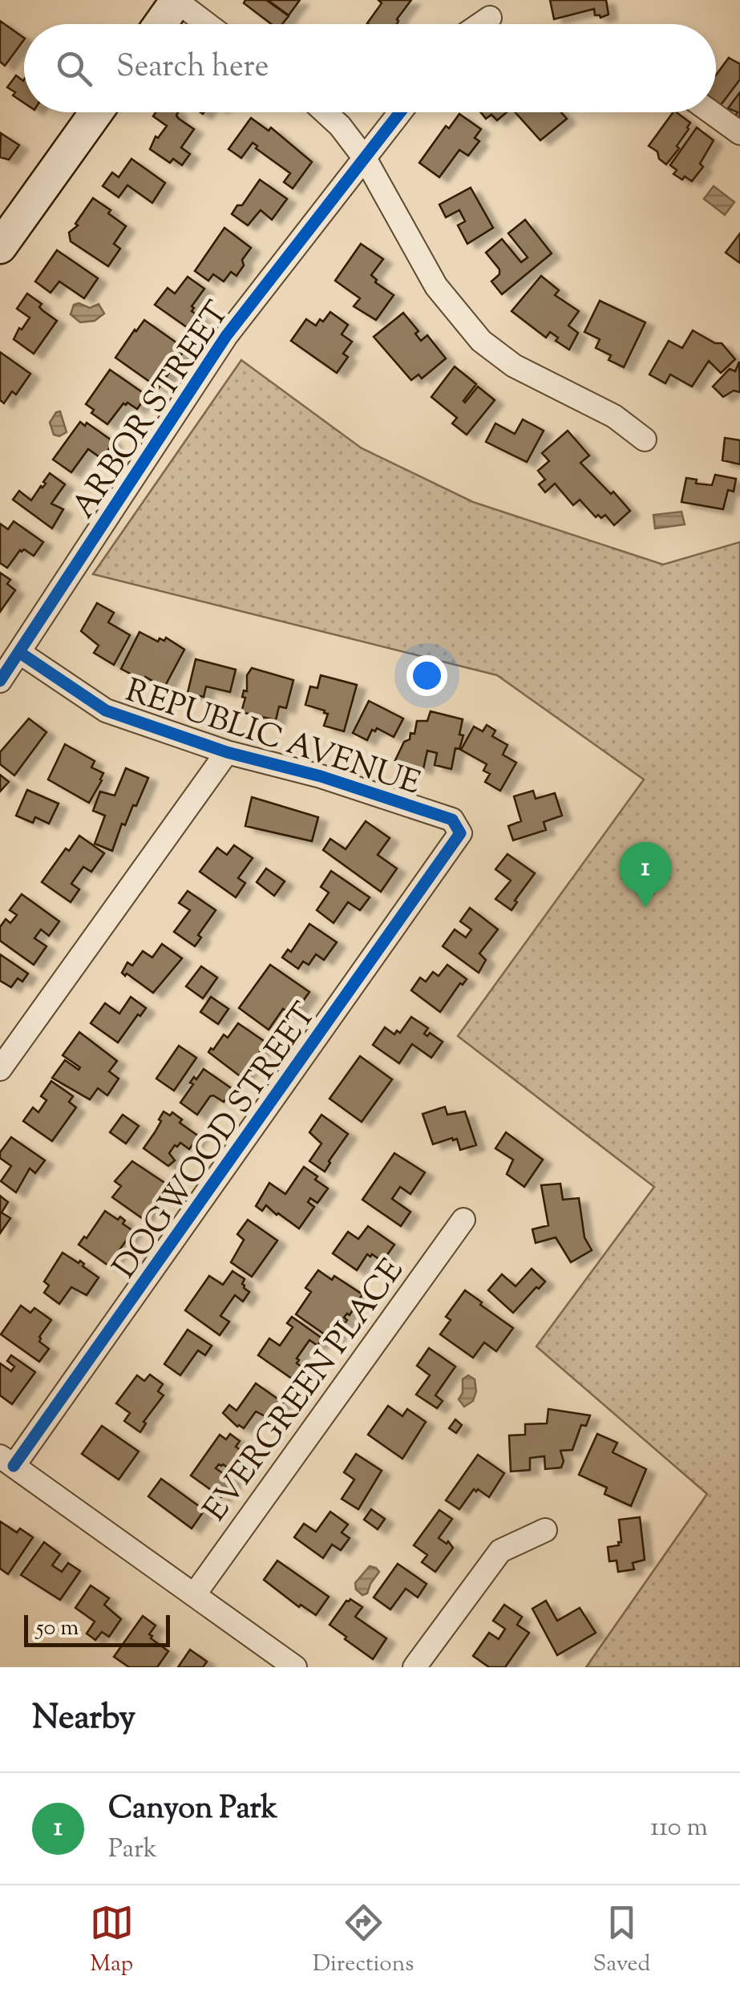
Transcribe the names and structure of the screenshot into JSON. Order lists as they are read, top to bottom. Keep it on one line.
{"streets":{"street":["ARBOR STREET","REPUBLIC AVENUE","DOGWOOD STREET","EVERGREEN PLACE"]},"crossings":[["ARBOR STREET","REPUBLIC AVENUE"],["REPUBLIC AVENUE","DOGWOOD STREET"]],"scale_bar":"50 m","page":{"search":"Search here","pins":"1","scale":"50 m","heading":"Nearby","list":[{"mark":"1","name":"Canyon Park","note":"Park","value":"110 m"}],"nav":["Map","Directions","Saved"]}}
